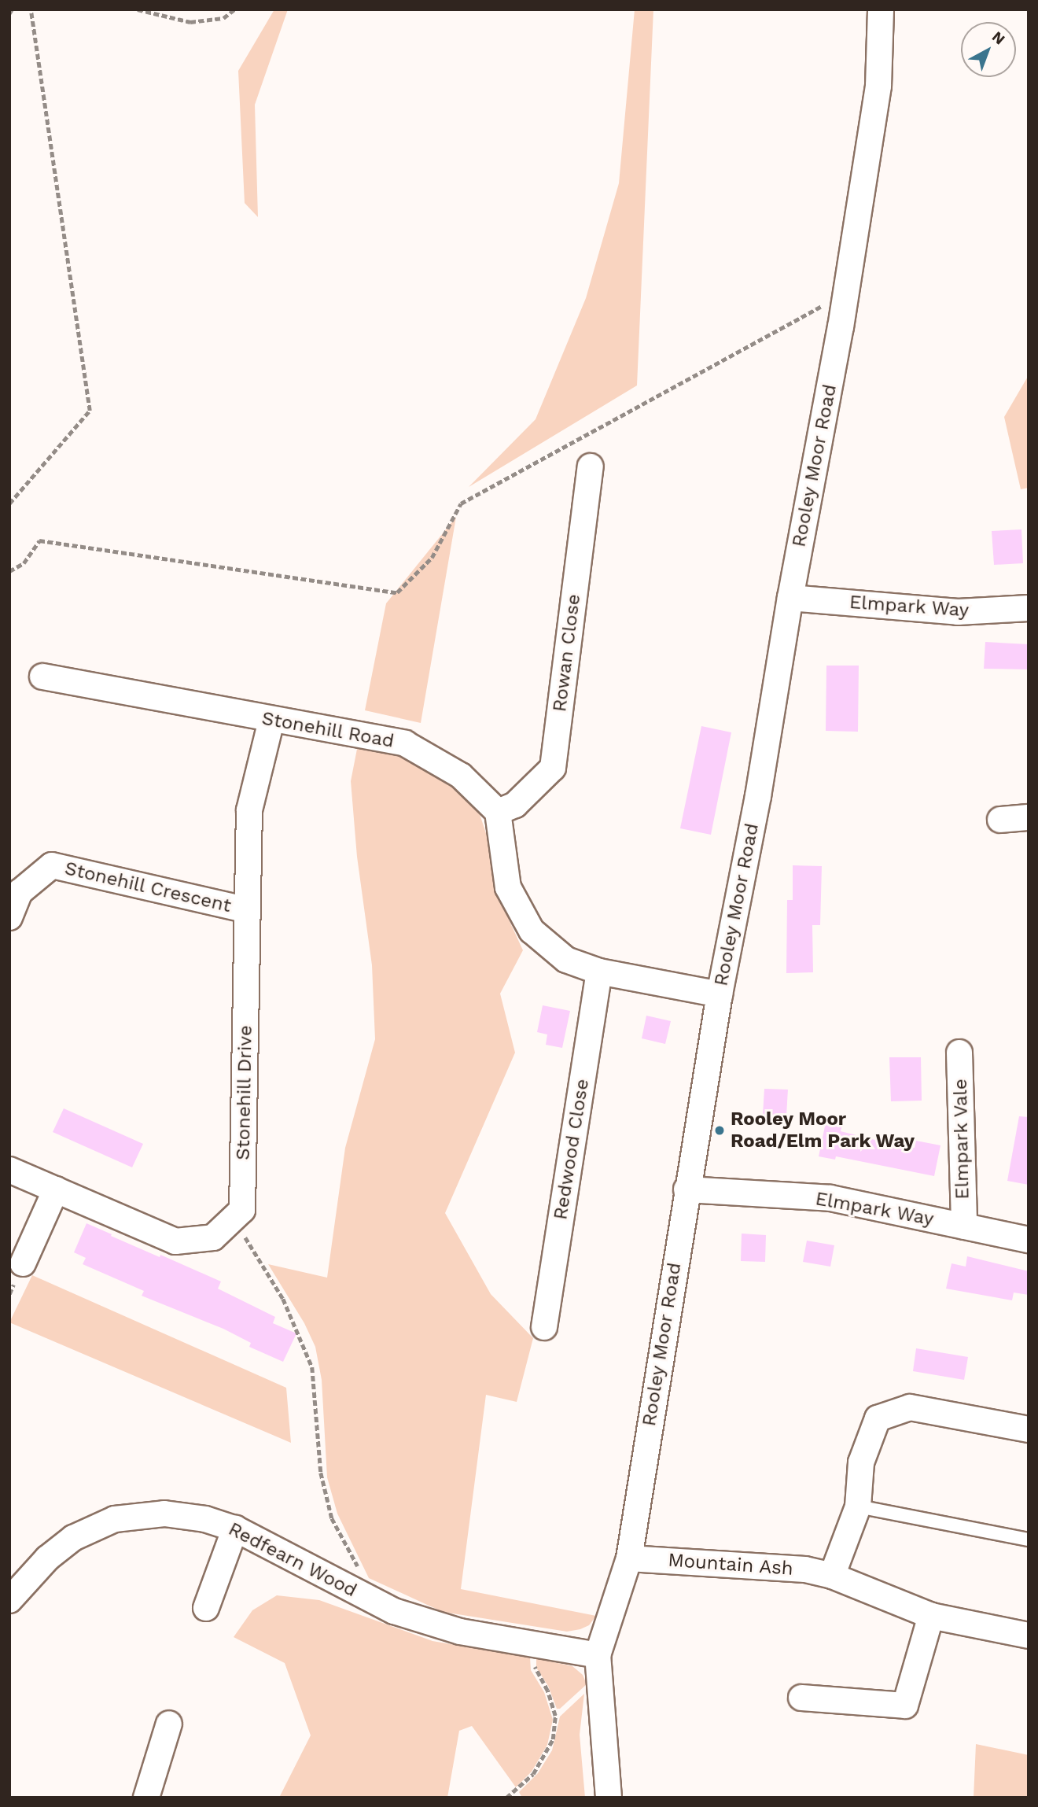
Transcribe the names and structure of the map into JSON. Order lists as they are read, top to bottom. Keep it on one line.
{"streets":{"street":["Rooley Moor Road","Elmpark Way","Rowan Close","Stonehill Road","Stonehill Crescent","Stonehill Drive","Elmpark Vale","Redwood Close","Redfearn Wood","Mountain Ash"]},"crossings":[["Rooley Moor Road","Elmpark Way"],["Rooley Moor Road","Redfearn Wood"],["Rooley Moor Road","Mountain Ash"],["Elmpark Way","Elmpark Vale"],["Rowan Close","Stonehill Road"],["Stonehill Road","Stonehill Drive"],["Stonehill Crescent","Stonehill Drive"]],"places":["Rooley Moor Road/Elm Park Way"],"north":"top right"}
